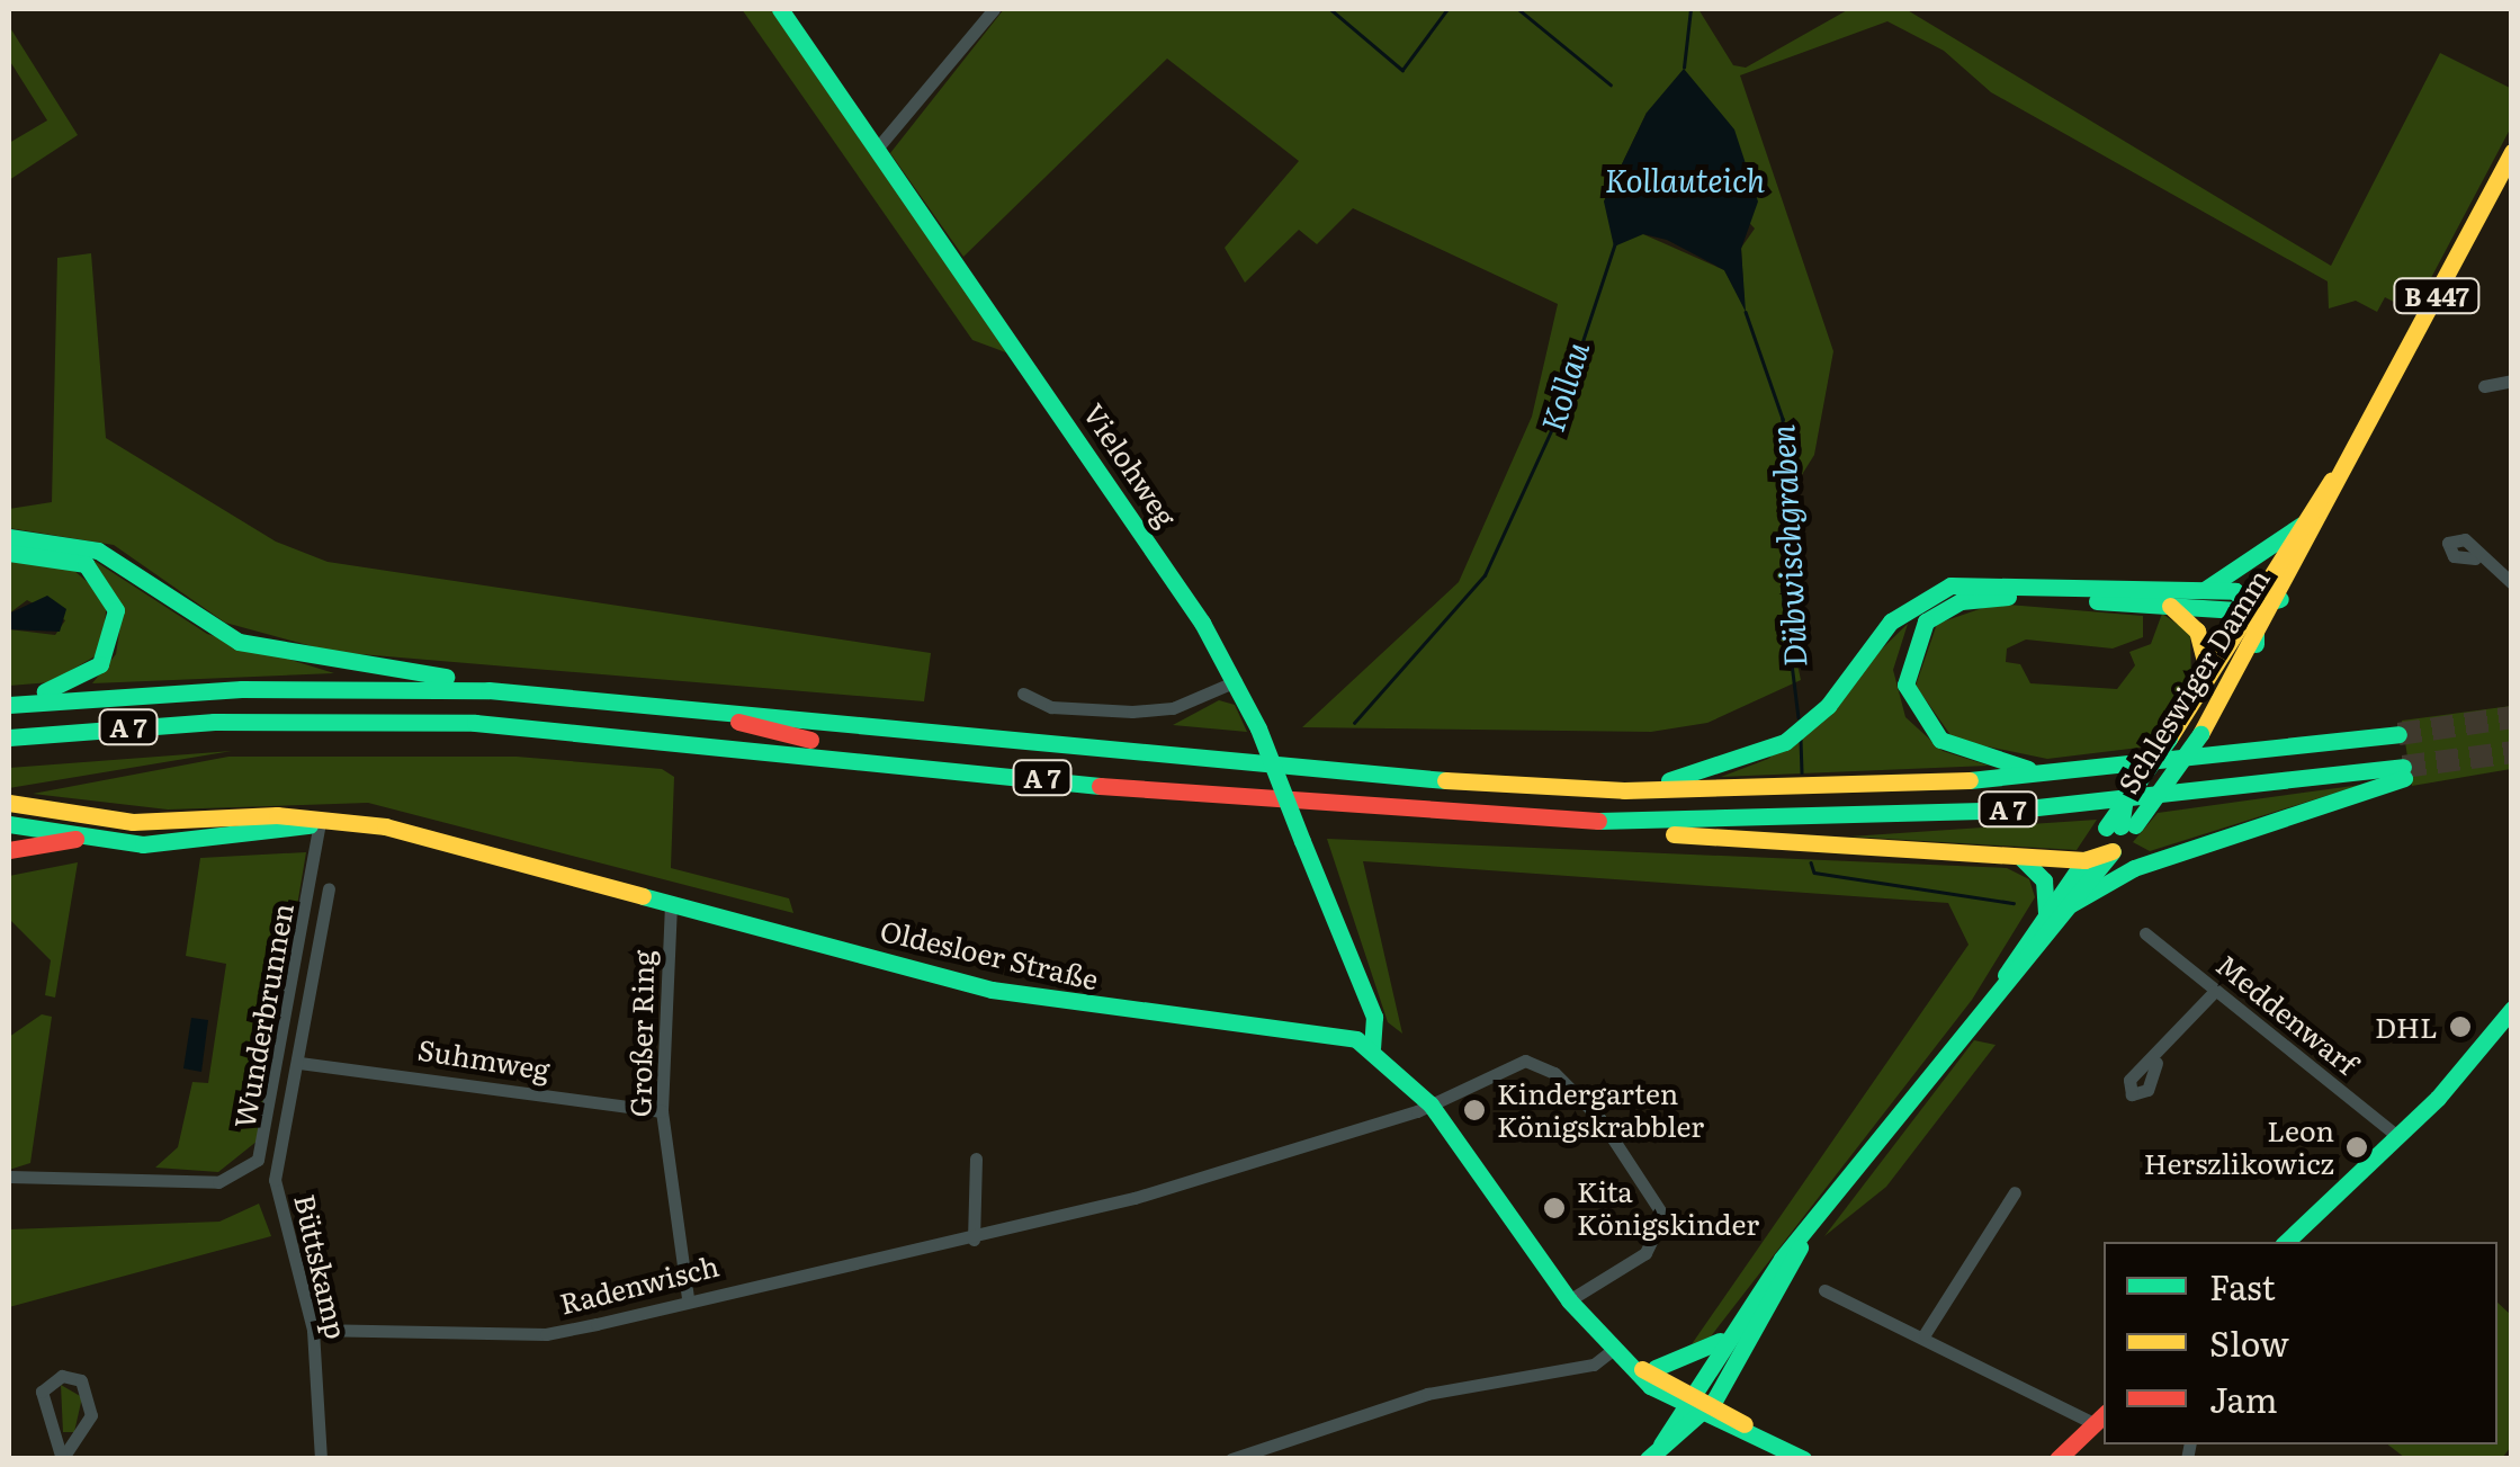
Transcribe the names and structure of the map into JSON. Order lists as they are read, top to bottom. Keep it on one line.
{"streets":{"main road":["B 447","Vielohweg","Schleswiger Damm","A 7","Oldesloer Straße"],"street":["Meddenwarf","Wunderbrunnen","Großer Ring","Suhmweg","Büttskamp","Radenwisch"]},"crossings":[["Vielohweg","Oldesloer Straße"],["Schleswiger Damm","A 7"],["Oldesloer Straße","Wunderbrunnen"],["Oldesloer Straße","Großer Ring"],["Großer Ring","Suhmweg"],["Großer Ring","Radenwisch"],["Suhmweg","Büttskamp"],["Büttskamp","Radenwisch"]],"water":["Kollauteich","Kollau","Dübwischgraben"],"places":["DHL","Kindergarten Königskrabbler","Leon Herszlikowicz","Kita Königskinder"],"legend":["Fast","Slow","Jam"]}
